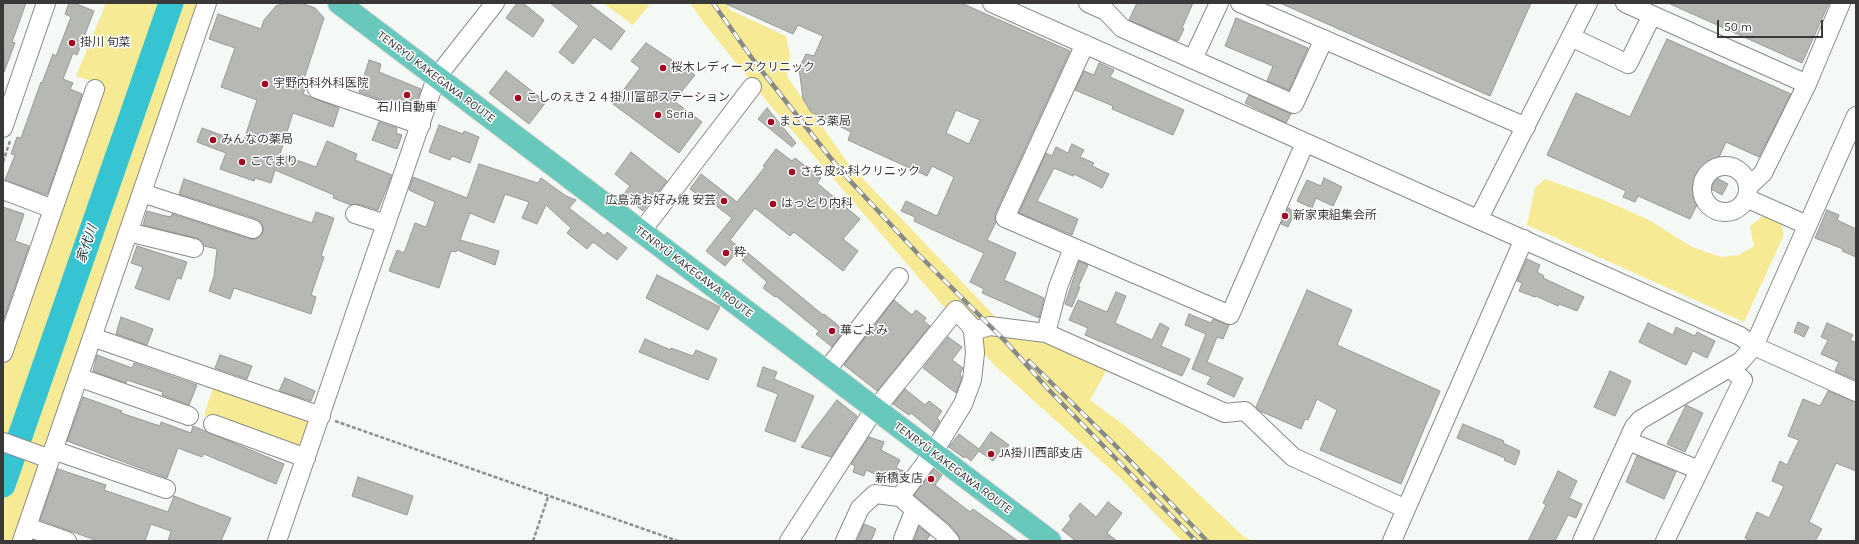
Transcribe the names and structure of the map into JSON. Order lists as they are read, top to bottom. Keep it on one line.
{"streets":{"main road":["TENRYŪ KAKEGAWA ROUTE"]},"water":["家代川"],"places":["掛川 旬菜","桜木レディースクリニック","宇野内科外科医院","石川自動車","こしのえき２４掛川富部ステーション","Seria","まごころ薬局","みんなの薬局","こでまり","さち皮ふ科クリニック","広島流お好み焼 安芸","はっとり内科","新家東組集会所","粋","華ごよみ","JA掛川西部支店","新橋支店"],"scale_bar":"50 m"}
